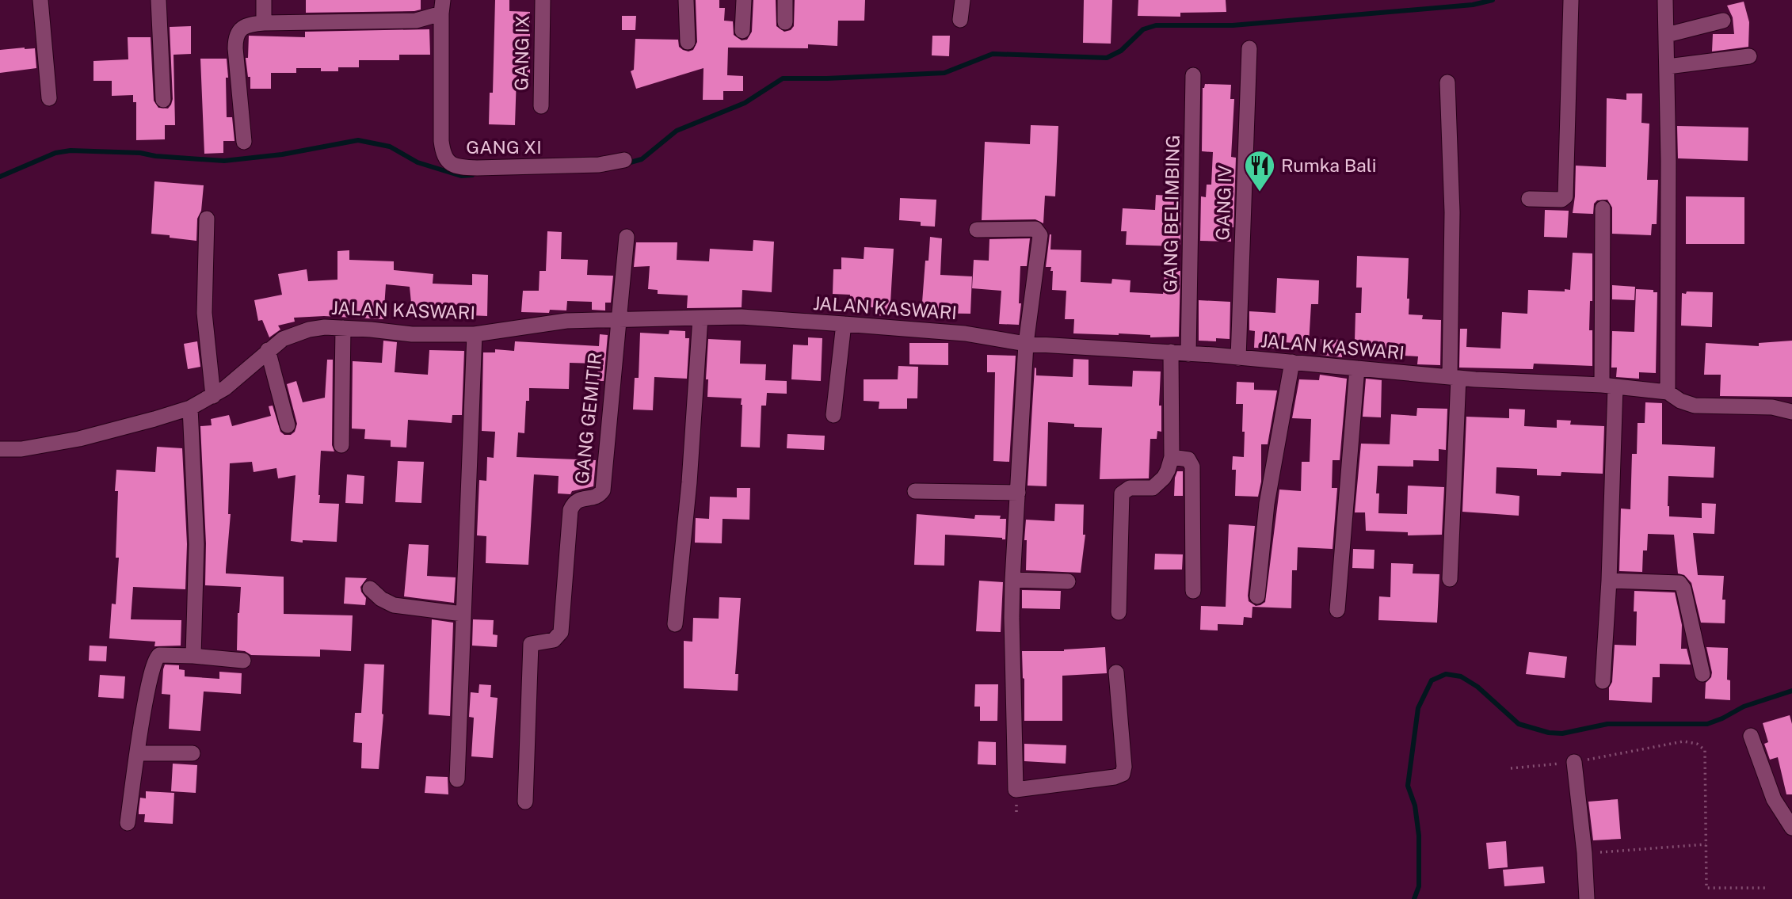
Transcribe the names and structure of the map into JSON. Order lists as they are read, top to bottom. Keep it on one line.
{"streets":{"street":["GANG IX","GANG XI","GANG IV","GANG BELIMBING","JALAN KASWARI","GANG GEMITIR"]},"crossings":[["GANG IV","JALAN KASWARI"],["GANG BELIMBING","JALAN KASWARI"],["JALAN KASWARI","GANG GEMITIR"]],"places":{"restaurant":["Rumka Bali"]}}
